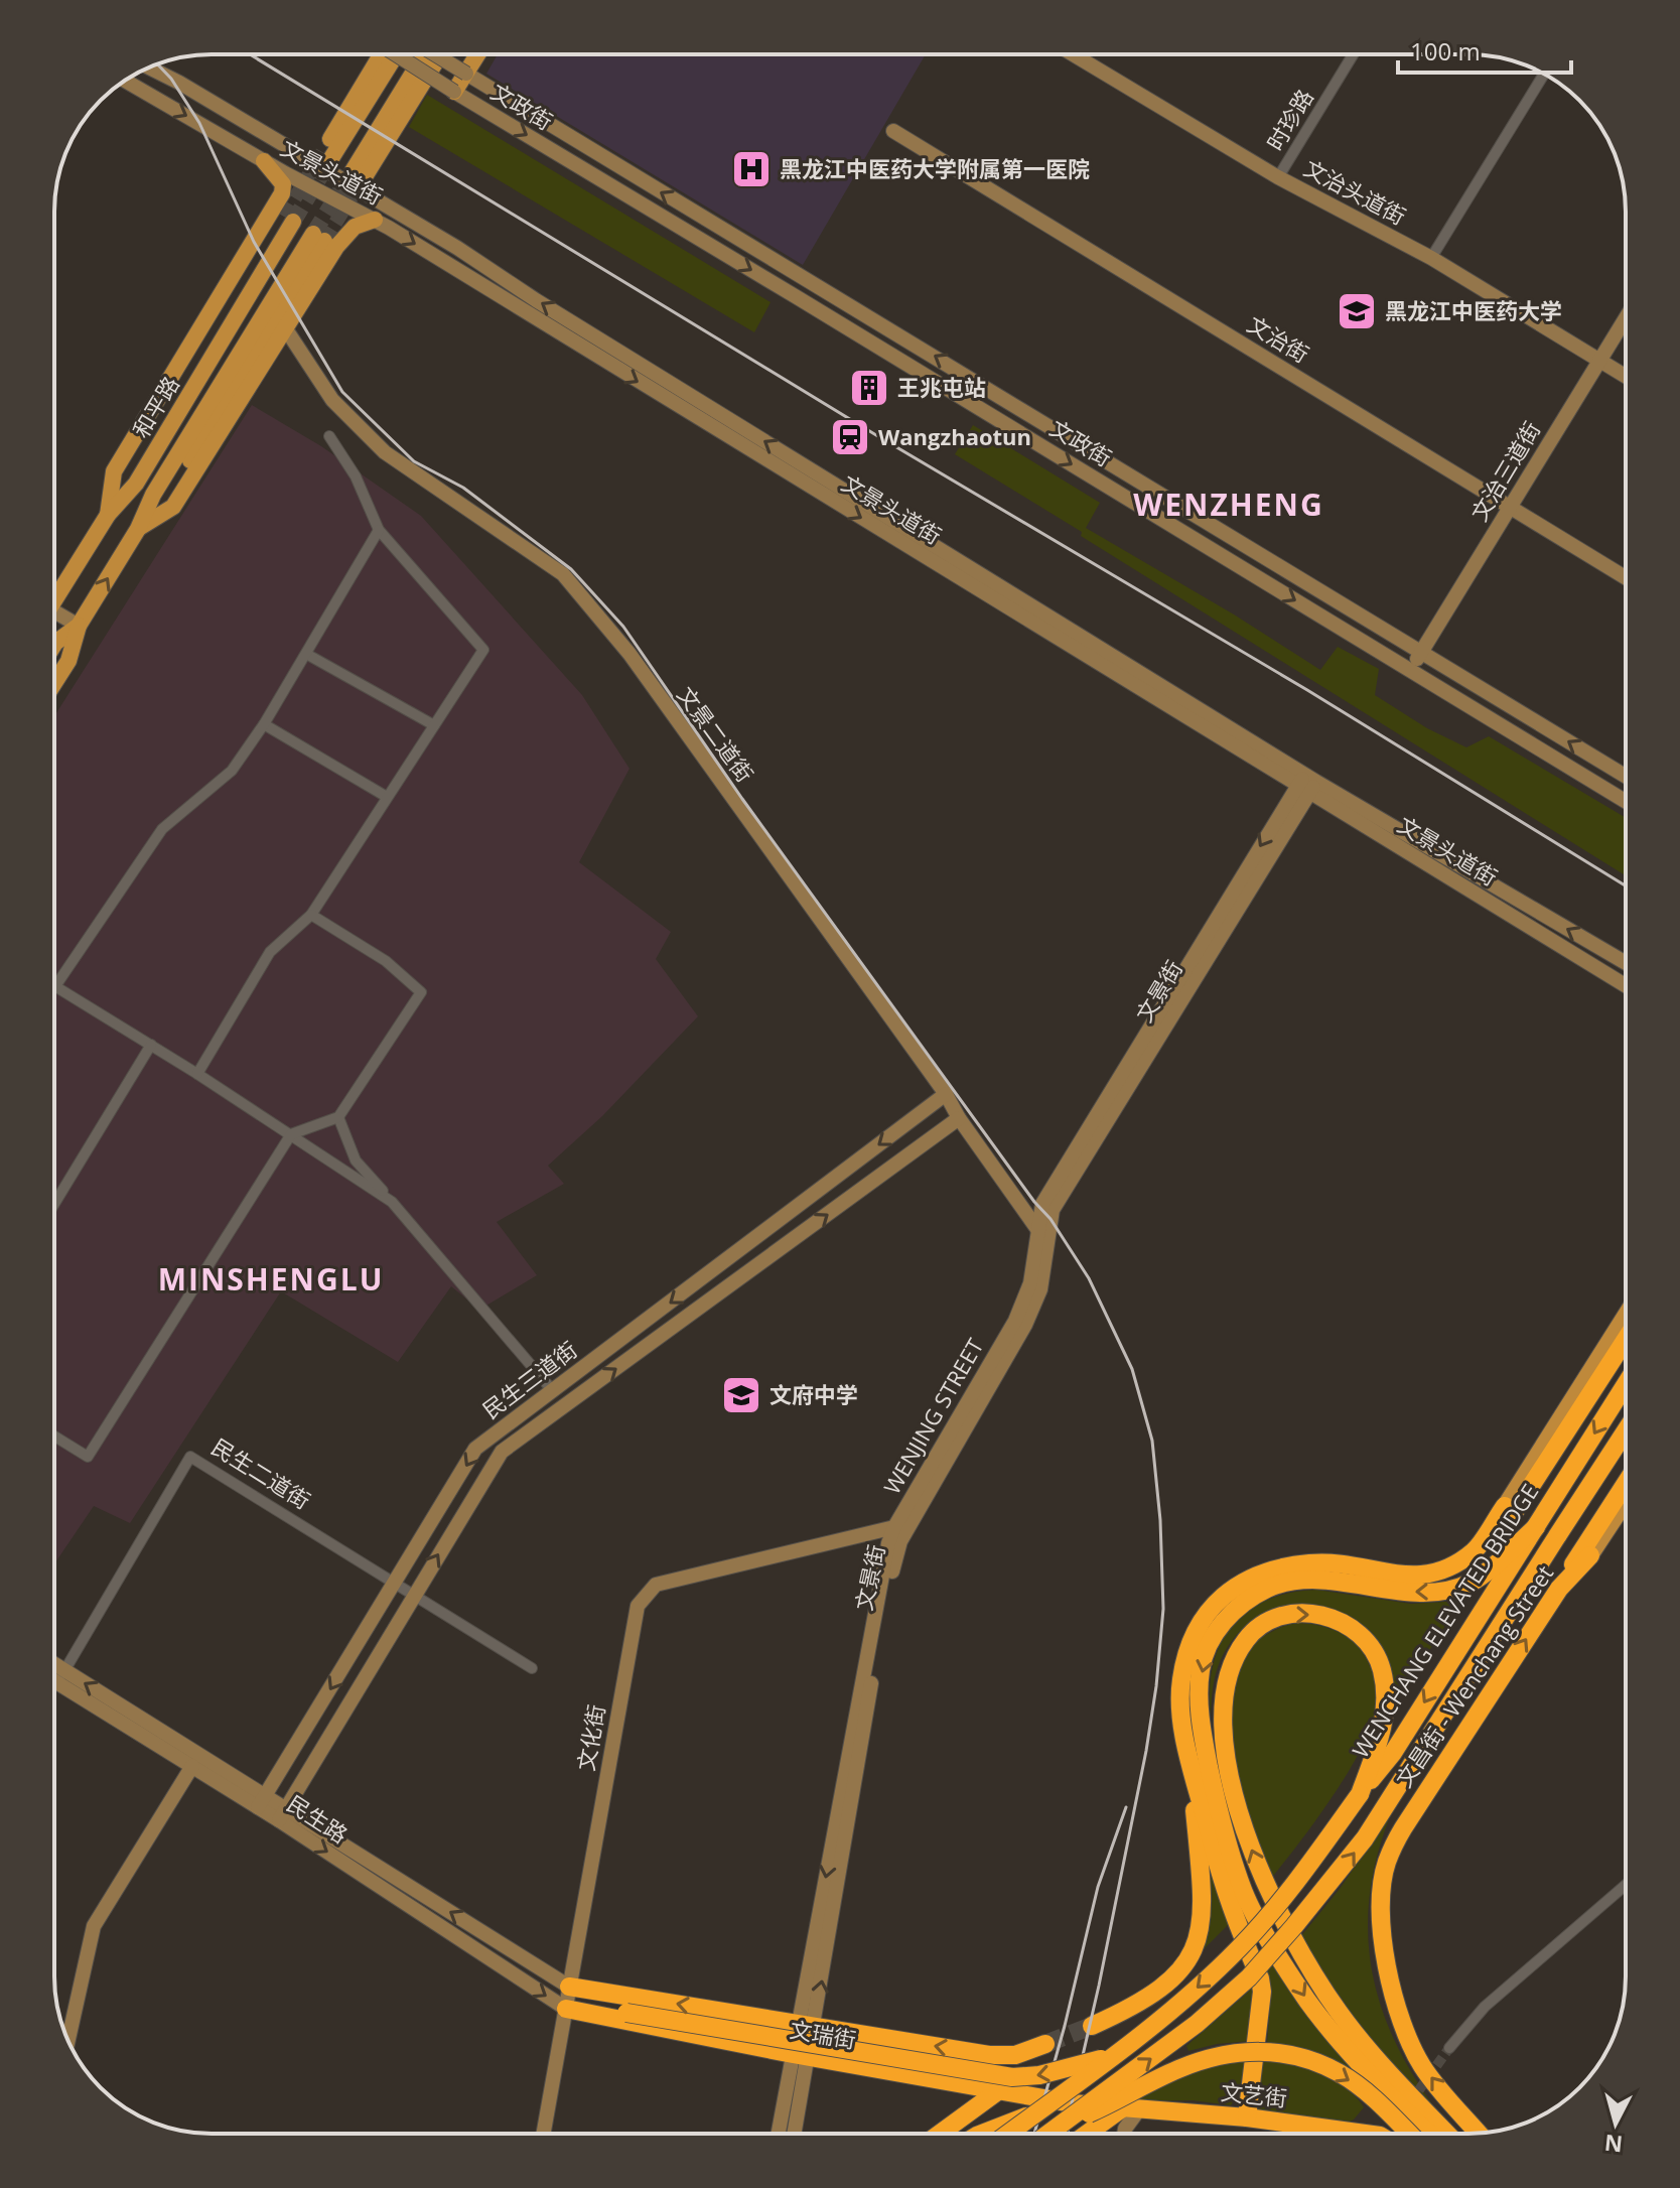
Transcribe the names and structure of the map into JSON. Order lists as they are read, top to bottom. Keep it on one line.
{"streets":{"highway":["WENCHANG ELEVATED BRIDGE","文昌街 - Wenchang Street","文瑞街","文艺街"],"main road":["文政街","文景头道街","文治头道街","文治街","文治三道街","文景二道街","文景街","民生三道街","WENJING STREET","文化街","民生路"],"street":["时珍路","民生二道街"]},"crossings":[["文政街","文治三道街"],["时珍路","文治头道街"],["文景头道街","文景街"],["文景头道街","WENJING STREET"],["文治头道街","文治三道街"],["文治街","文治三道街"],["文景二道街","民生三道街"],["文景二道街","WENJING STREET"],["文景街","WENJING STREET"],["文景街","文瑞街"],["民生三道街","民生二道街"],["民生三道街","民生路"],["WENJING STREET","文化街"],["WENJING STREET","文瑞街"],["文化街","民生路"],["文化街","文瑞街"],["民生路","文瑞街"],["文瑞街","文艺街"]],"one_way":["文景街","WENJING STREET"],"districts":["WENZHENG","MINSHENGLU"],"places":{"hospital":["黑龙江中医药大学附属第一医院"],"school or university":["黑龙江中医药大学","文府中学"],"building":["王兆屯站"],"station":["Wangzhaotun"]},"scale_bar":"100 m","north":"bottom"}
